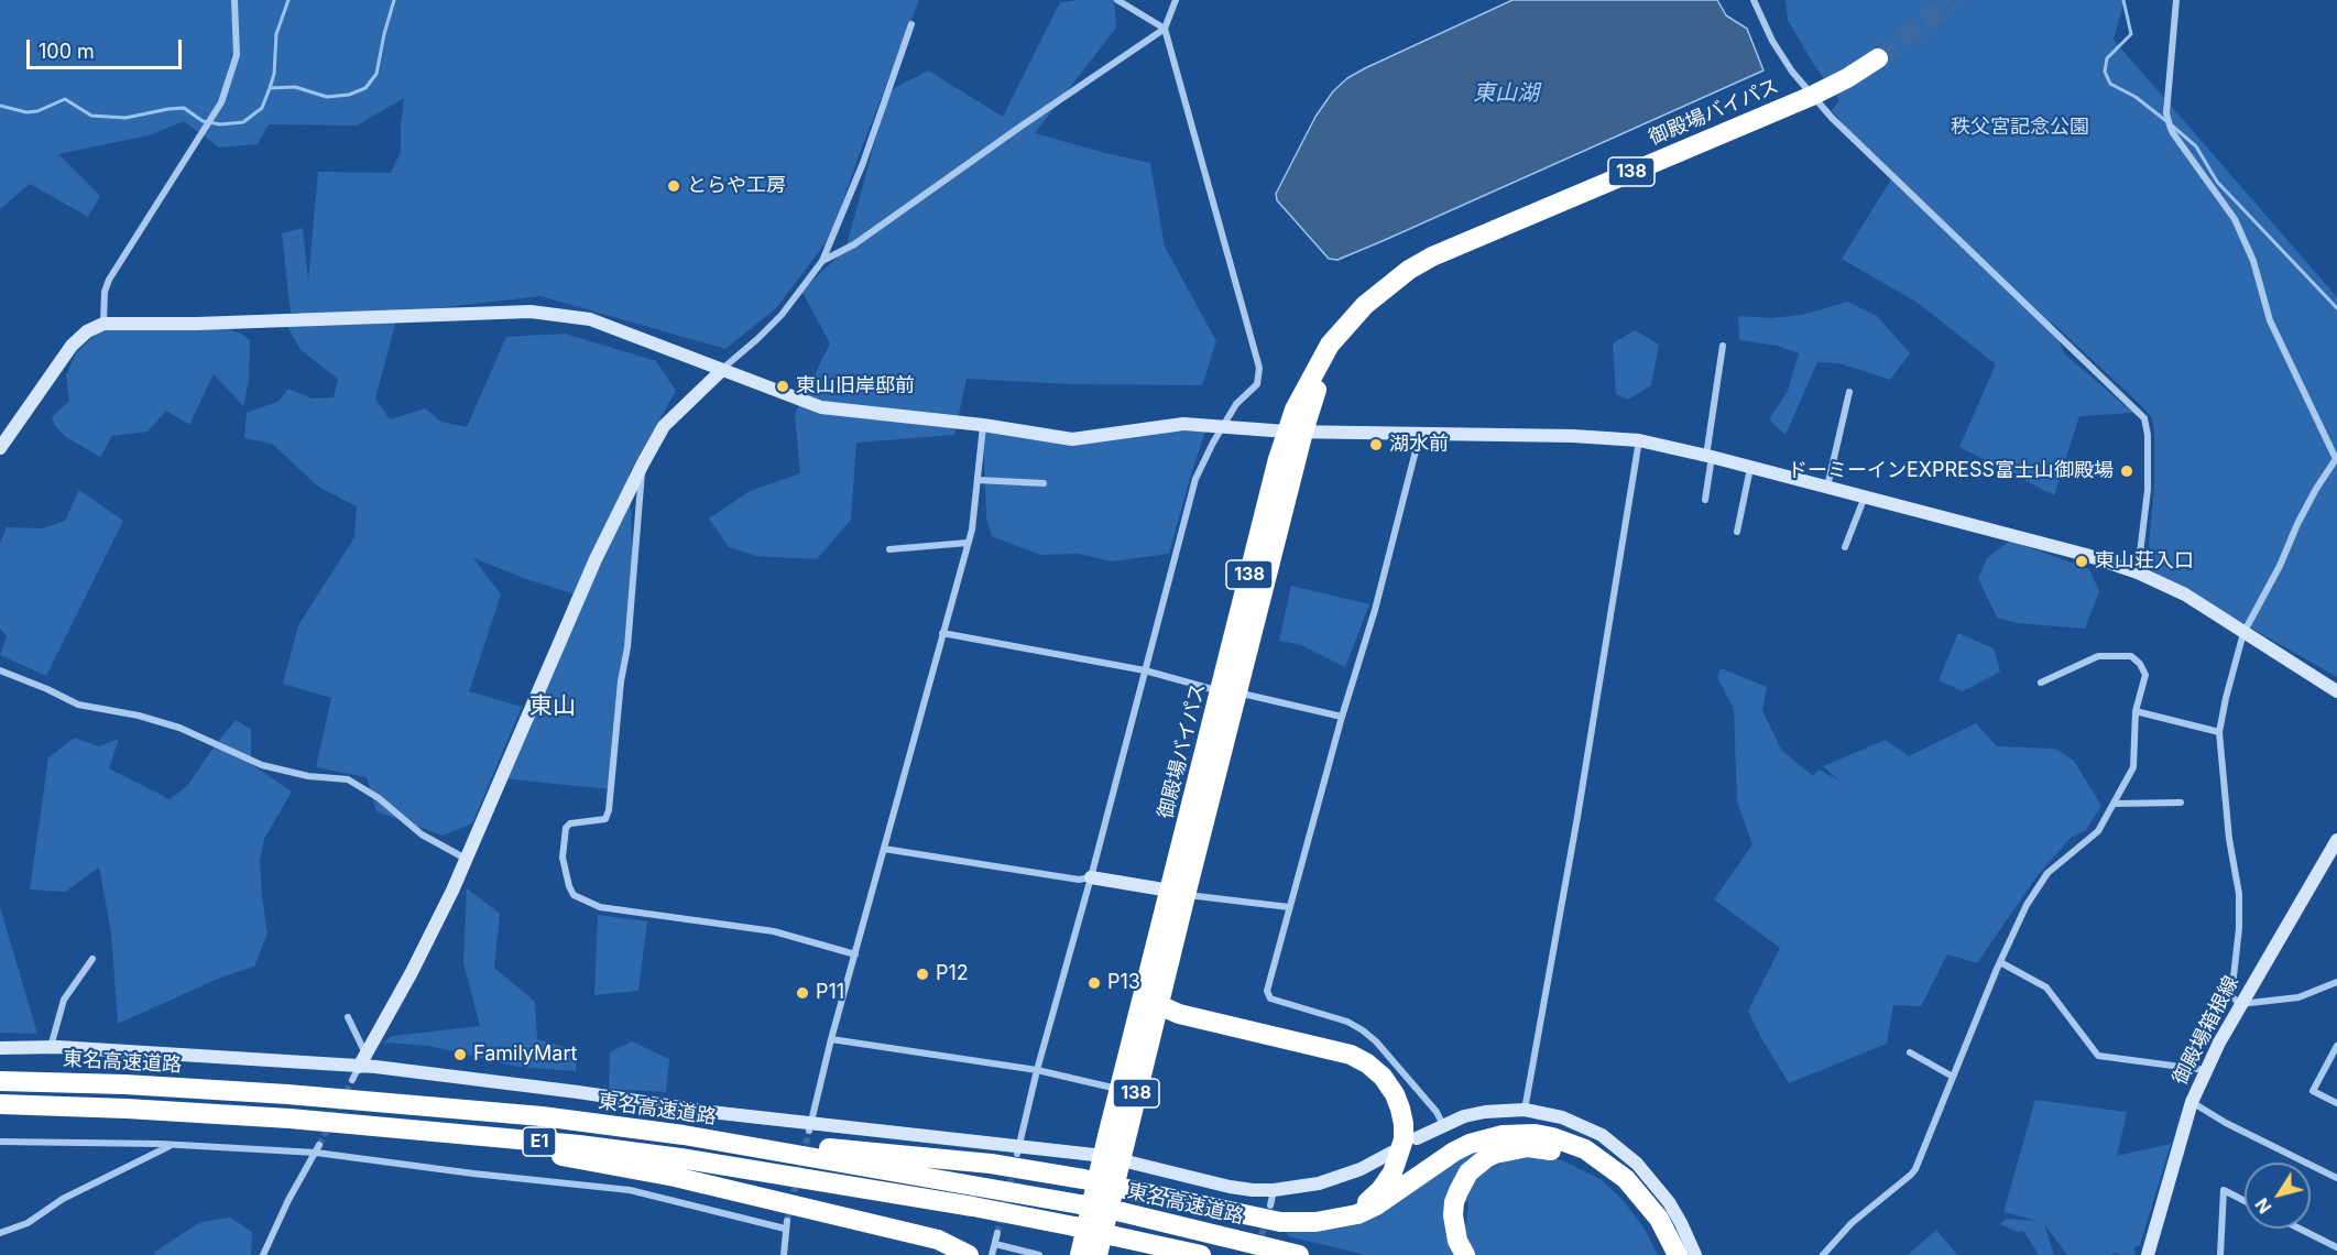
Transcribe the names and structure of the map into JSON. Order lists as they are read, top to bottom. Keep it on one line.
{"streets":{"highway":["御殿場バイパス","138","東名高速道路","E1"],"street":["御殿場箱根線"]},"districts":["東山"],"water":["東山湖"],"parks":["秩父宮記念公園"],"places":["とらや工房","東山旧岸邸前","湖水前","ドーミーインEXPRESS富士山御殿場","東山荘入口","P12","P13","P11","FamilyMart"],"scale_bar":"100 m","north":"bottom left"}
